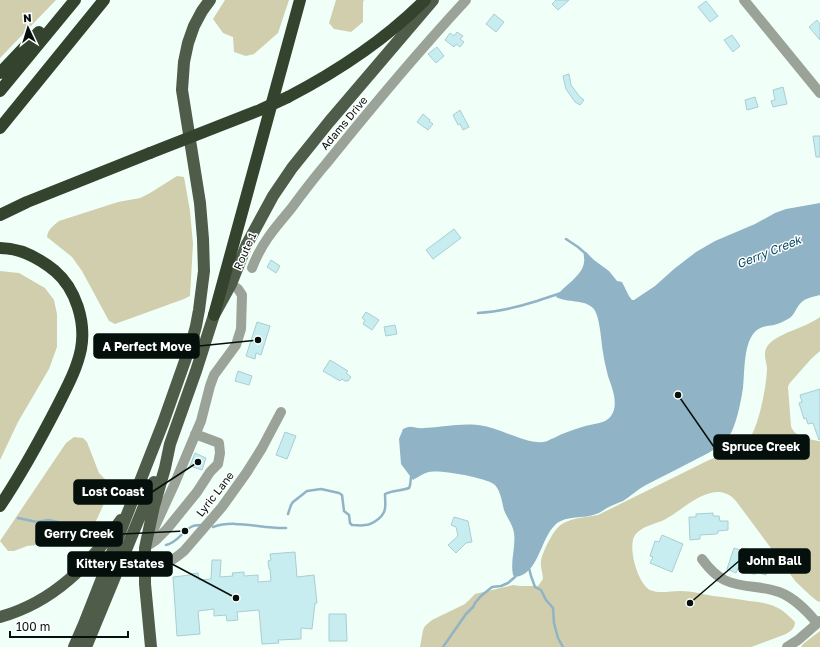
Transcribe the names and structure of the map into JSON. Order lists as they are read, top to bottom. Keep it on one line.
{"streets":{"main road":["Route 1"],"street":["Adams Drive","Lyric Lane"]},"crossings":[["Route 1","Lyric Lane"]],"water":["Gerry Creek"],"places":["A Perfect Move","Spruce Creek","Lost Coast","Gerry Creek","Kittery Estates","John Ball"],"scale_bar":"100 m","north":"top"}
